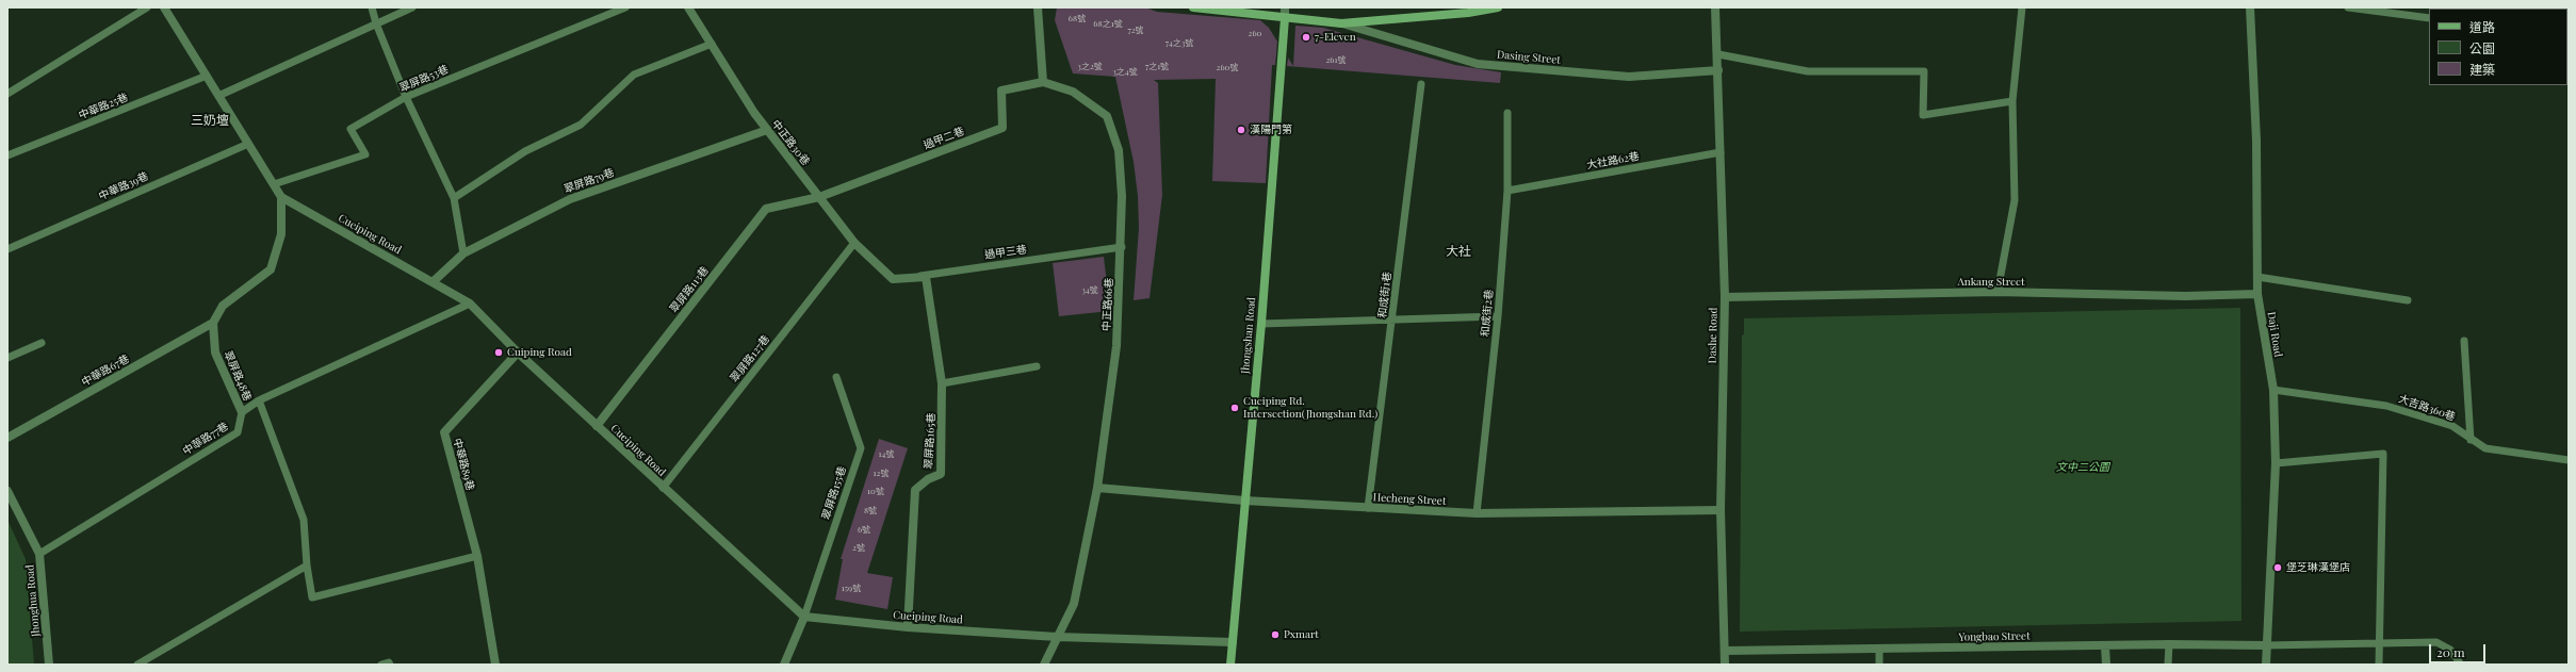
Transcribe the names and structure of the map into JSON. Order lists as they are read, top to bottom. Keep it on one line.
{"streets":{"main road":["Jhongshan Road"],"street":["Dasing Street","過甲二巷","中正路30巷","翠屏路79巷","Cueiping Road","Ankang Street","翠屏路113巷","中正路66巷","Daji Road","Dashe Road","中華路67巷","翠屏路48巷","翠屏路165巷","中華路89巷","Hecheng Street","Jhonghua Road","Yongbao Street"],"lane":["翠屏路53巷","中華路25巷","大社路62巷","中華路39巷","過甲三巷","和成街1巷","和成街2巷","翠屏路127巷","大吉路360巷","中華路77巷","翠屏路155巷"]},"crossings":[["Dasing Street","Dashe Road"],["翠屏路53巷","Cueiping Road"],["中華路25巷","Cueiping Road"],["過甲二巷","中正路30巷"],["過甲二巷","翠屏路113巷"],["過甲二巷","中正路66巷"],["中正路30巷","翠屏路79巷"],["中正路30巷","過甲三巷"],["中正路30巷","翠屏路113巷"],["中正路30巷","翠屏路127巷"],["中正路30巷","翠屏路165巷"],["大社路62巷","和成街2巷"],["大社路62巷","Dashe Road"],["翠屏路79巷","Cueiping Road"],["中華路39巷","Cueiping Road"],["Cueiping Road","翠屏路113巷"],["Cueiping Road","中正路66巷"],["Cueiping Road","Jhongshan Road"],["Cueiping Road","翠屏路127巷"],["Cueiping Road","翠屏路165巷"],["Cueiping Road","中華路89巷"],["Cueiping Road","翠屏路155巷"],["過甲三巷","中正路66巷"],["過甲三巷","翠屏路165巷"],["Ankang Street","Daji Road"],["Ankang Street","Dashe Road"],["和成街1巷","Hecheng Street"],["中正路66巷","Hecheng Street"],["和成街2巷","Hecheng Street"],["Daji Road","大吉路360巷"],["Daji Road","Yongbao Street"],["Jhongshan Road","Hecheng Street"],["Dashe Road","Hecheng Street"],["Dashe Road","Yongbao Street"],["中華路67巷","翠屏路48巷"],["翠屏路48巷","中華路77巷"],["中華路77巷","Jhonghua Road"]],"districts":["三奶壇","大社"],"parks":["文中二公園"],"places":["7-Eleven","漢陽門第","Cuiping Road","Cueiping Rd. Intersection(Jhongshan Rd.)","堡芝琳漢堡店","Pxmart"],"house_numbers":["68號","68之1號","72號","260","74之3號","261號","3之2號","7之1號","260號","3之4號","34號","14號","12號","10號","8號","6號","2號","159號"],"legend":["道路","公園","建築"],"scale_bar":"20 m"}
